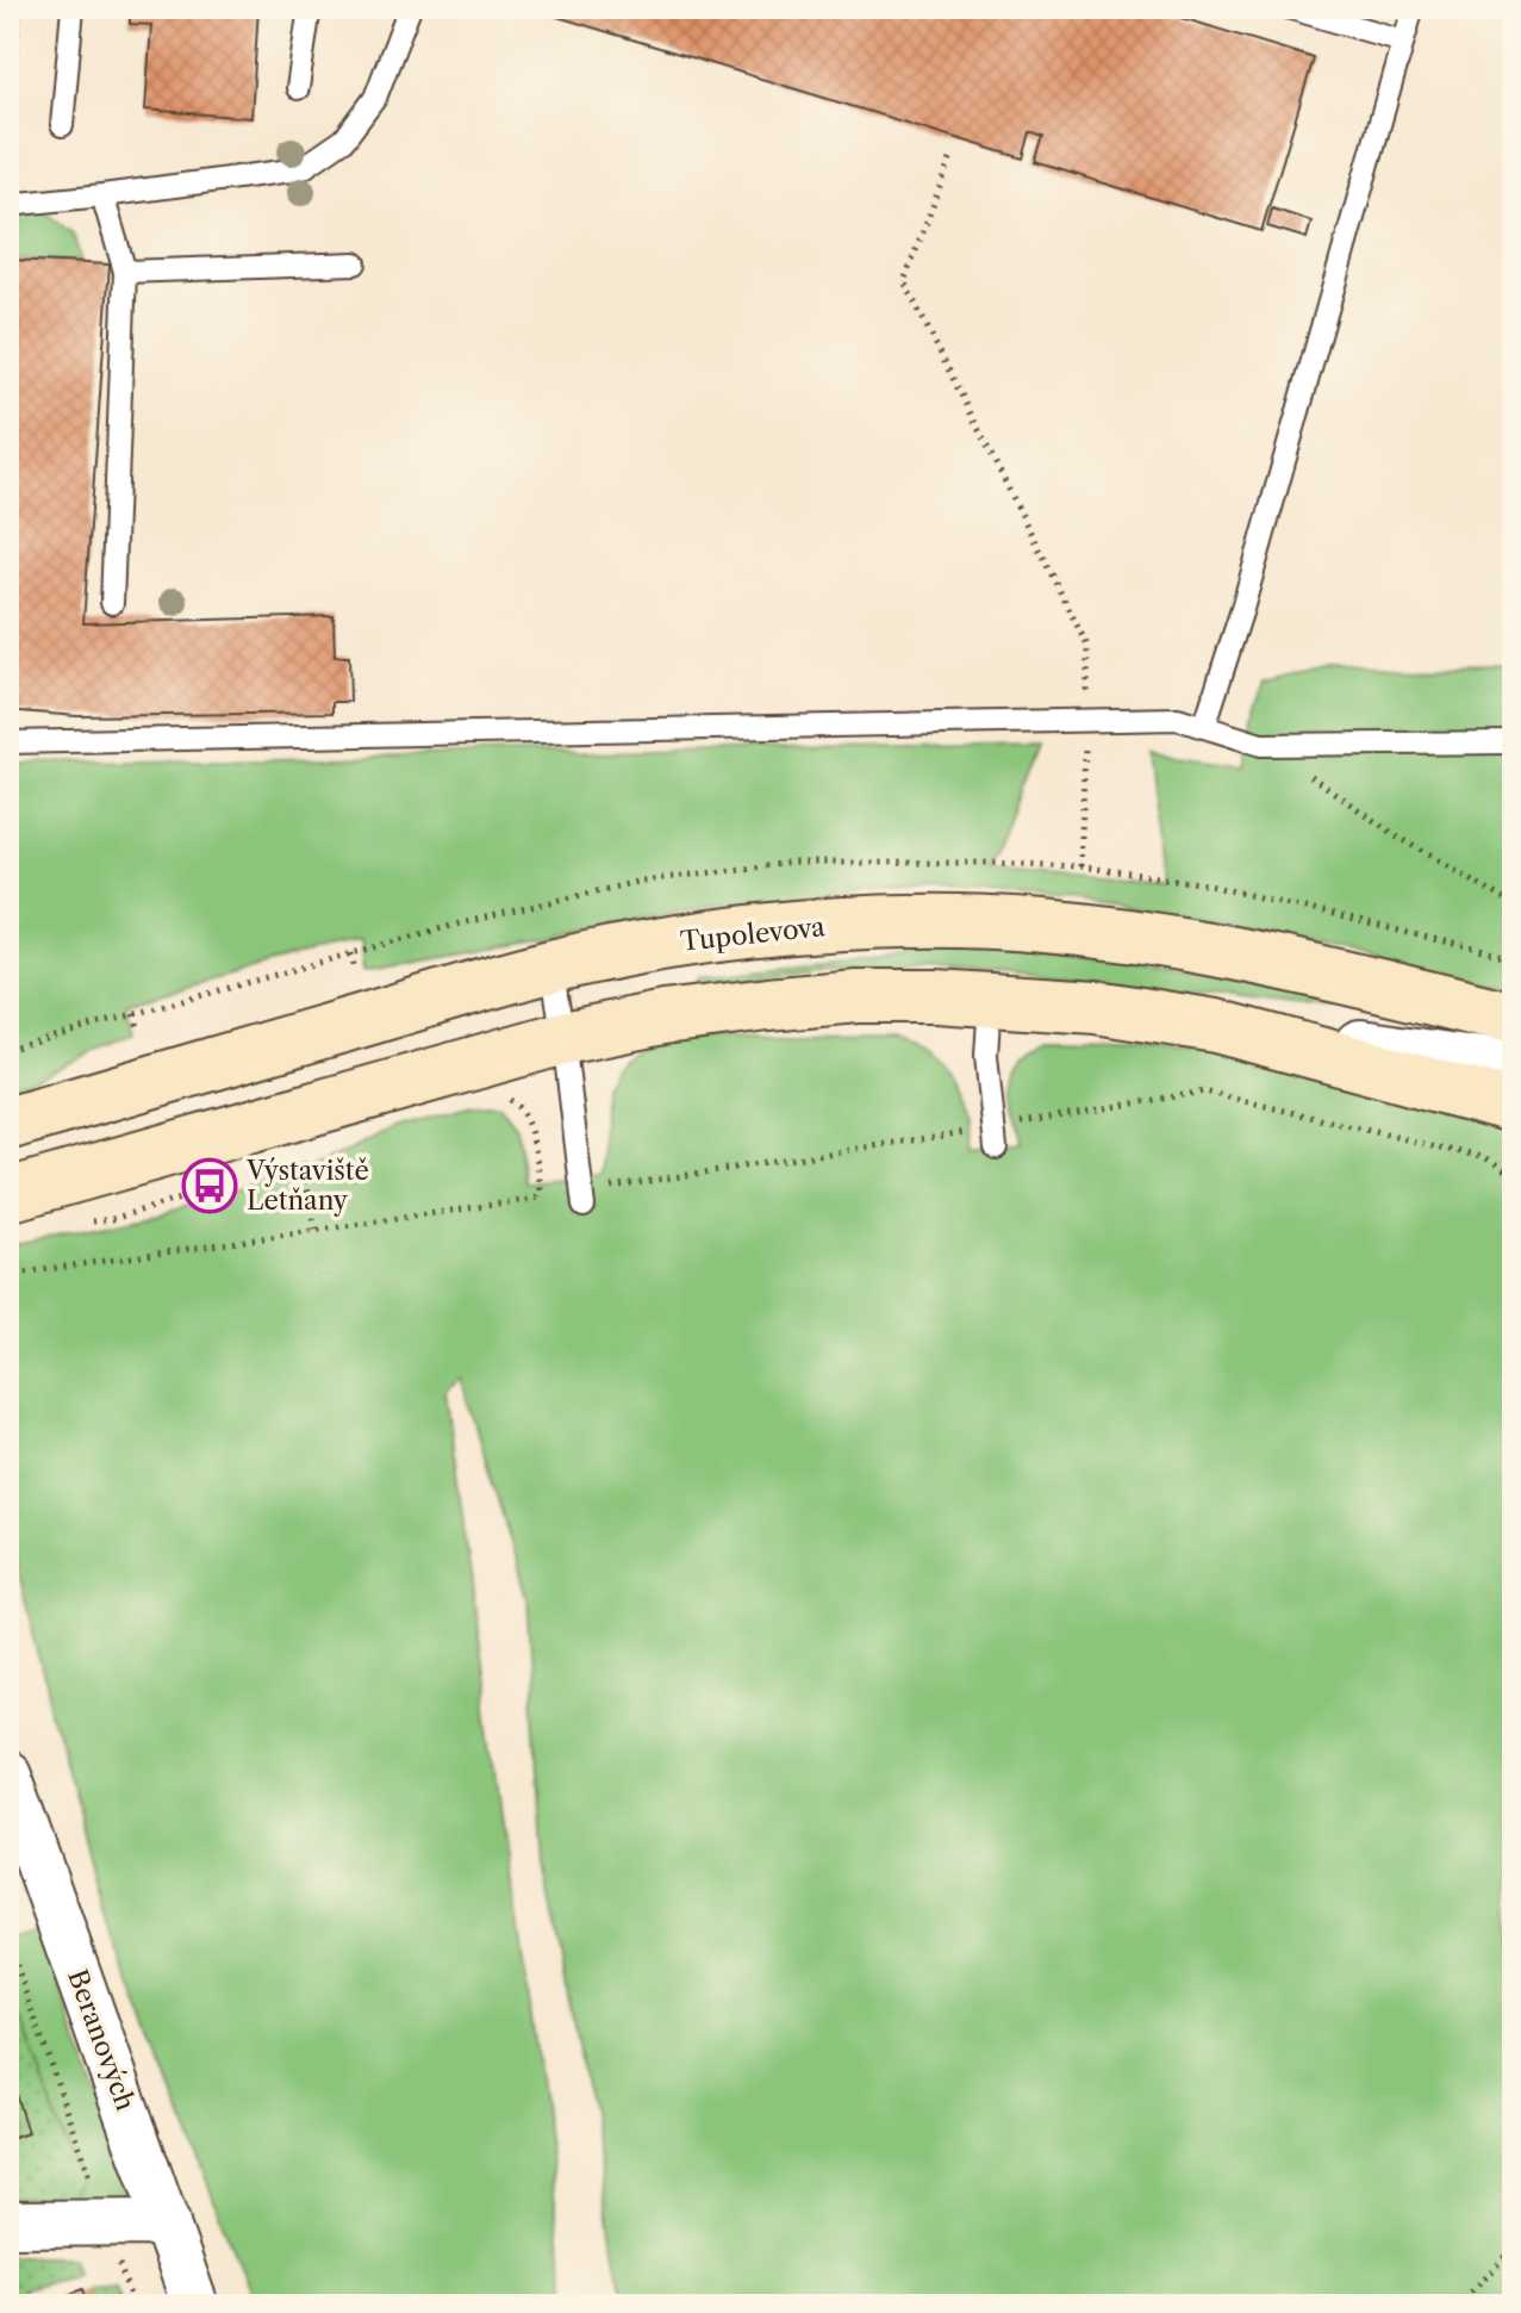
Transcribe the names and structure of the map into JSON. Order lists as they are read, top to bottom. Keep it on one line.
{"streets":{"main road":["Tupolevova"],"street":["Beranových"]},"places":{"bus stop":["Výstaviště Letňany"]}}
